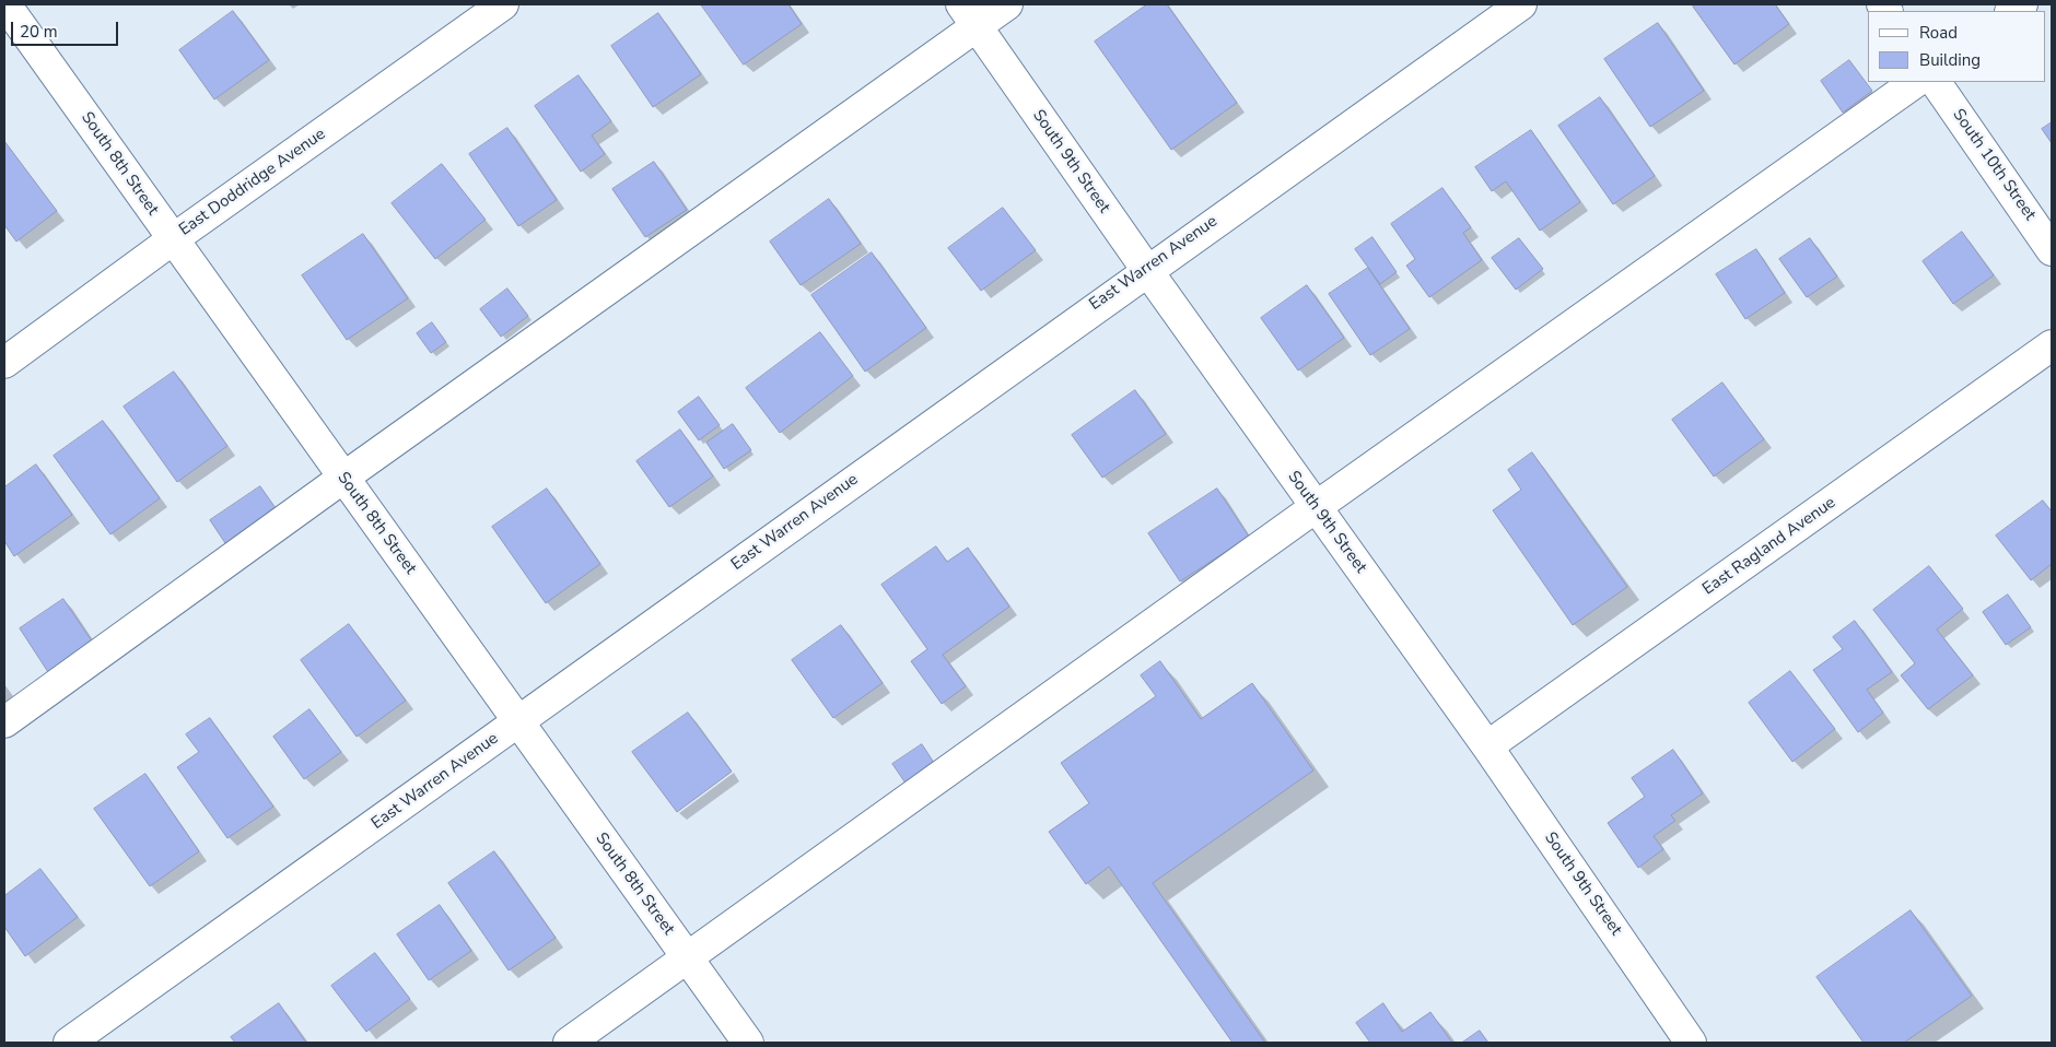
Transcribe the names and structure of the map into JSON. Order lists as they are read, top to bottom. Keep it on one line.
{"streets":{"street":["South 9th Street","South 8th Street","South 10th Street","East Doddridge Avenue","East Warren Avenue","East Ragland Avenue"]},"crossings":[["South 9th Street","East Warren Avenue"],["South 9th Street","East Ragland Avenue"],["South 8th Street","East Doddridge Avenue"],["South 8th Street","East Warren Avenue"]],"legend":["Road","Building"],"scale_bar":"20 m"}
